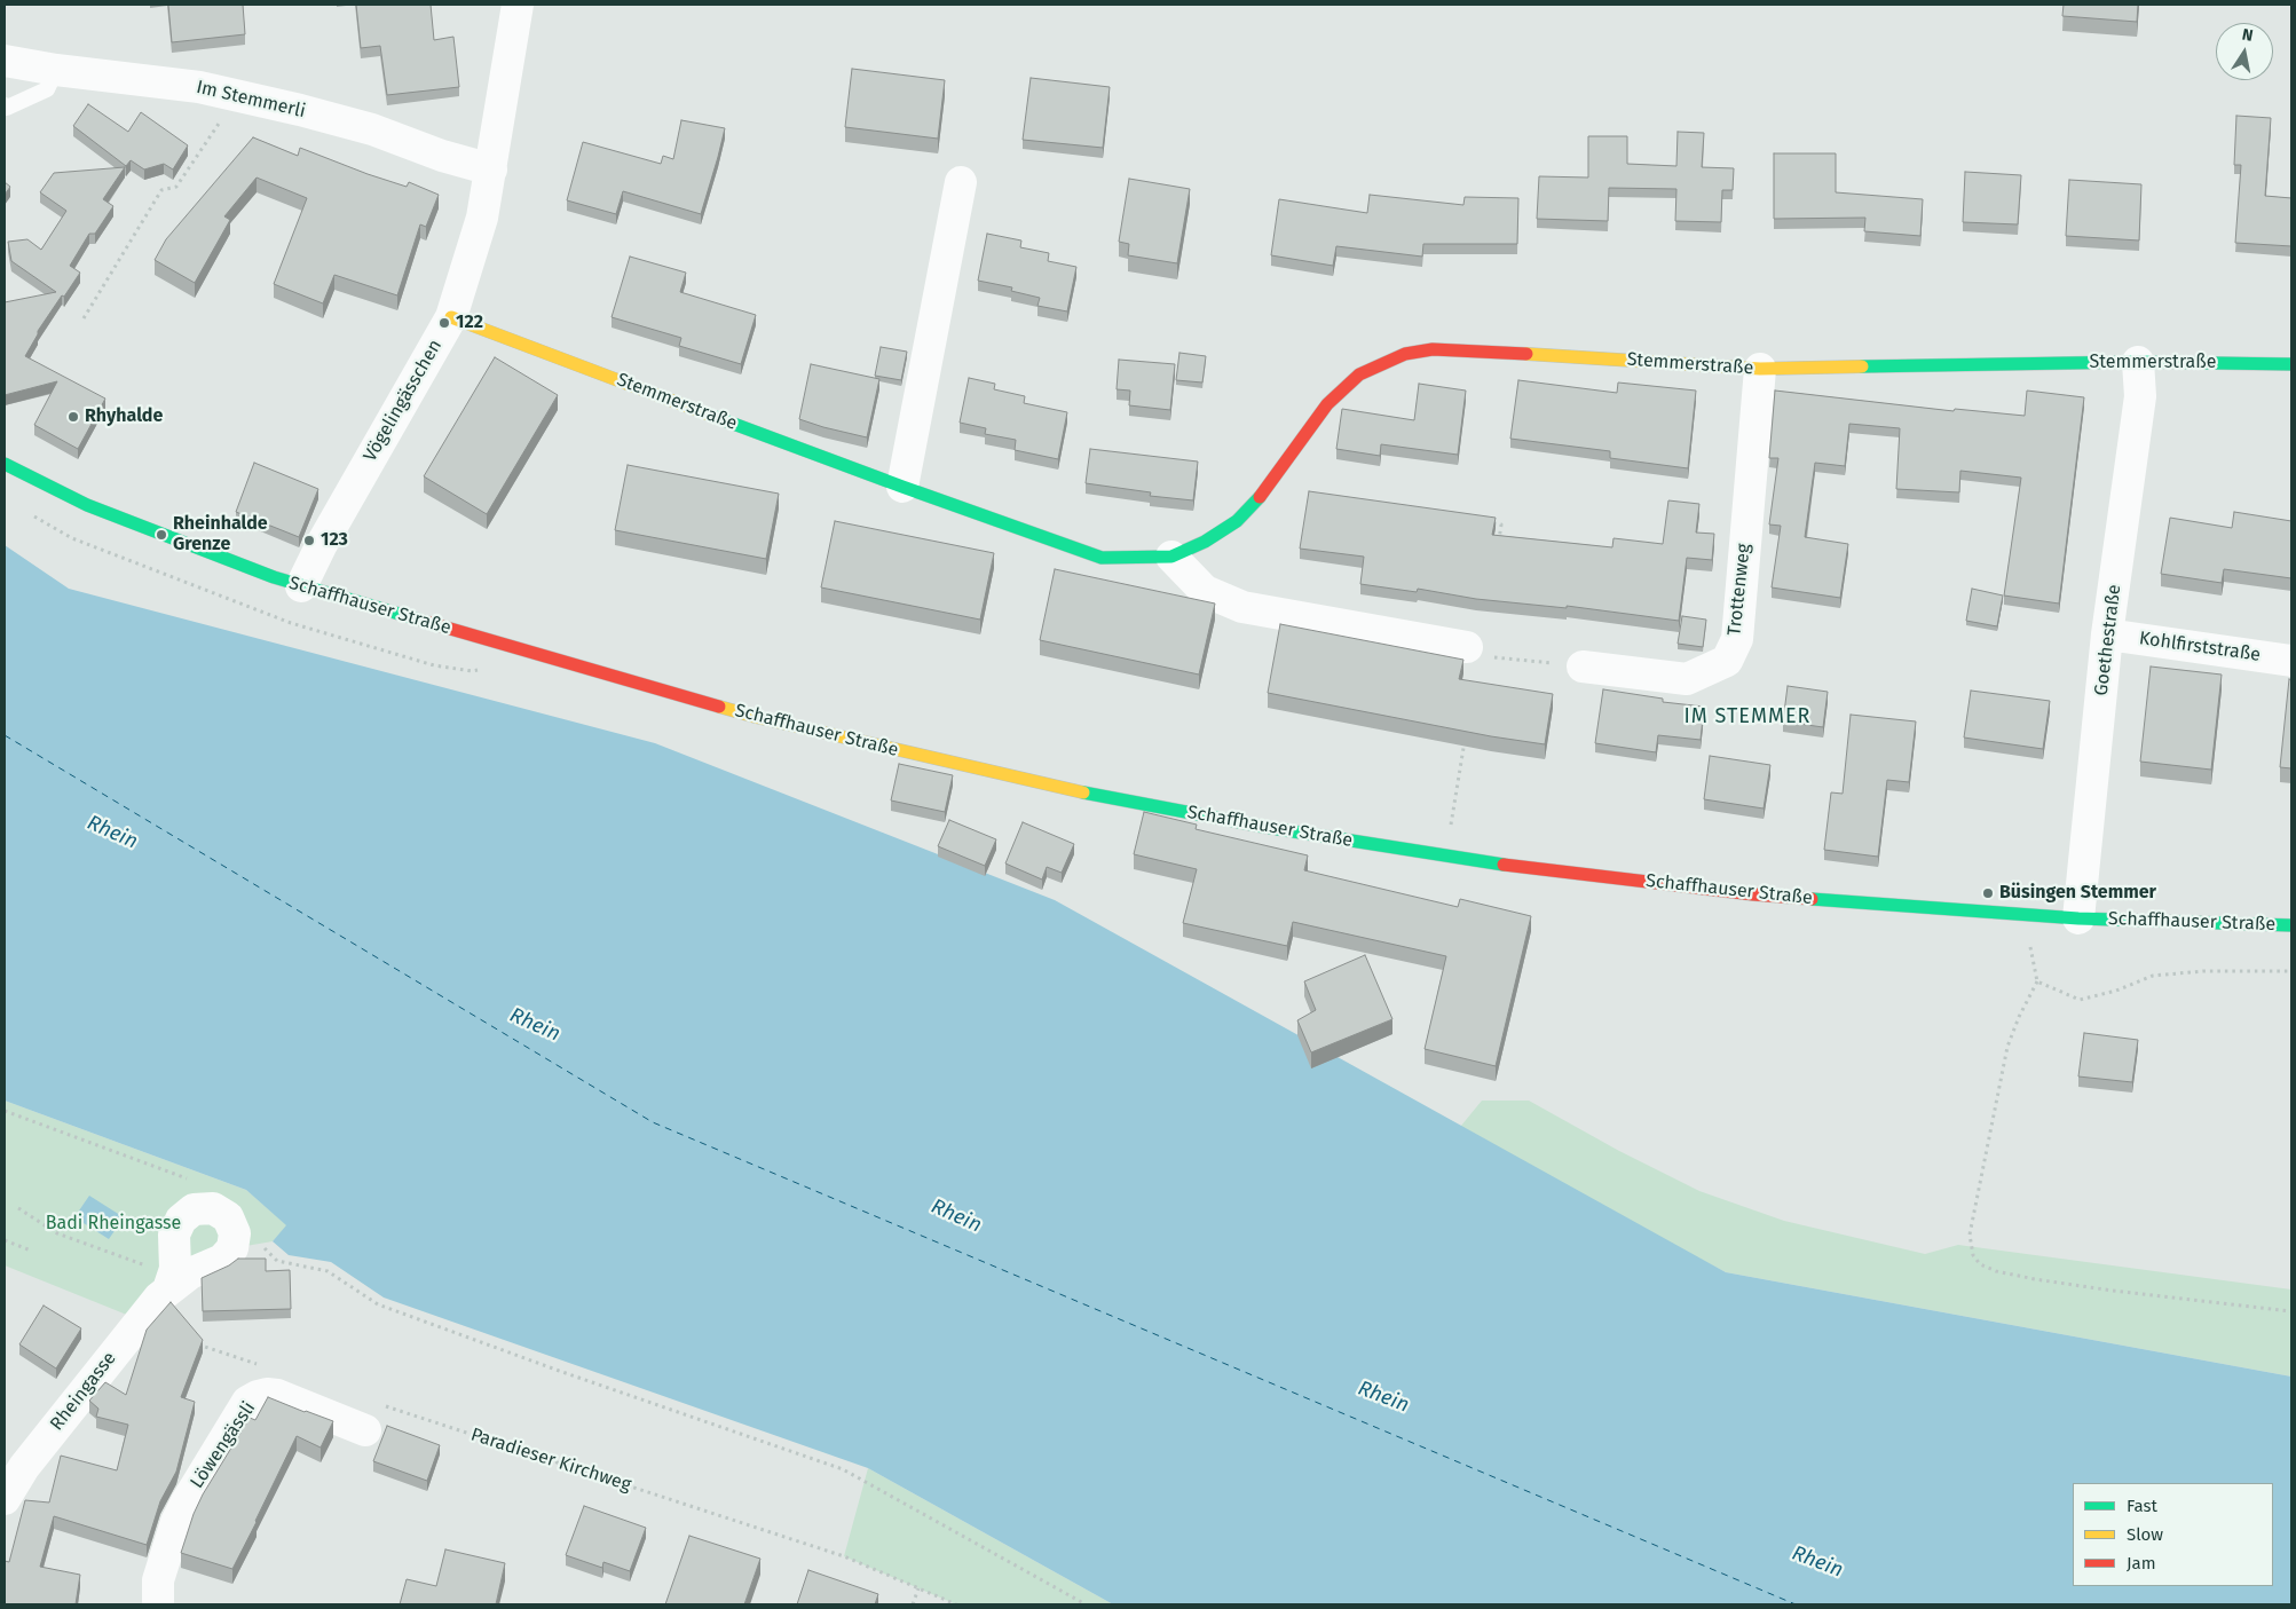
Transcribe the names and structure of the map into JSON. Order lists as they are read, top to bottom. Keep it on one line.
{"streets":{"main road":["Stemmerstraße","Schaffhauser Straße"],"street":["Im Stemmerli","Vögelingässchen","Trottenweg","Goethestraße","Kohlfirststraße","Rheingasse","Löwengässli"],"path":["Paradieser Kirchweg"]},"crossings":[["Im Stemmerli","Vögelingässchen"],["Stemmerstraße","Vögelingässchen"],["Stemmerstraße","Trottenweg"],["Stemmerstraße","Goethestraße"],["Vögelingässchen","Schaffhauser Straße"],["Schaffhauser Straße","Goethestraße"],["Goethestraße","Kohlfirststraße"]],"districts":["IM STEMMER"],"water":["Rhein"],"parks":["Badi Rheingasse"],"places":["122","Rhyhalde","Rheinhalde Grenze","123","Büsingen Stemmer"],"legend":["Fast","Slow","Jam"],"north":"top"}
